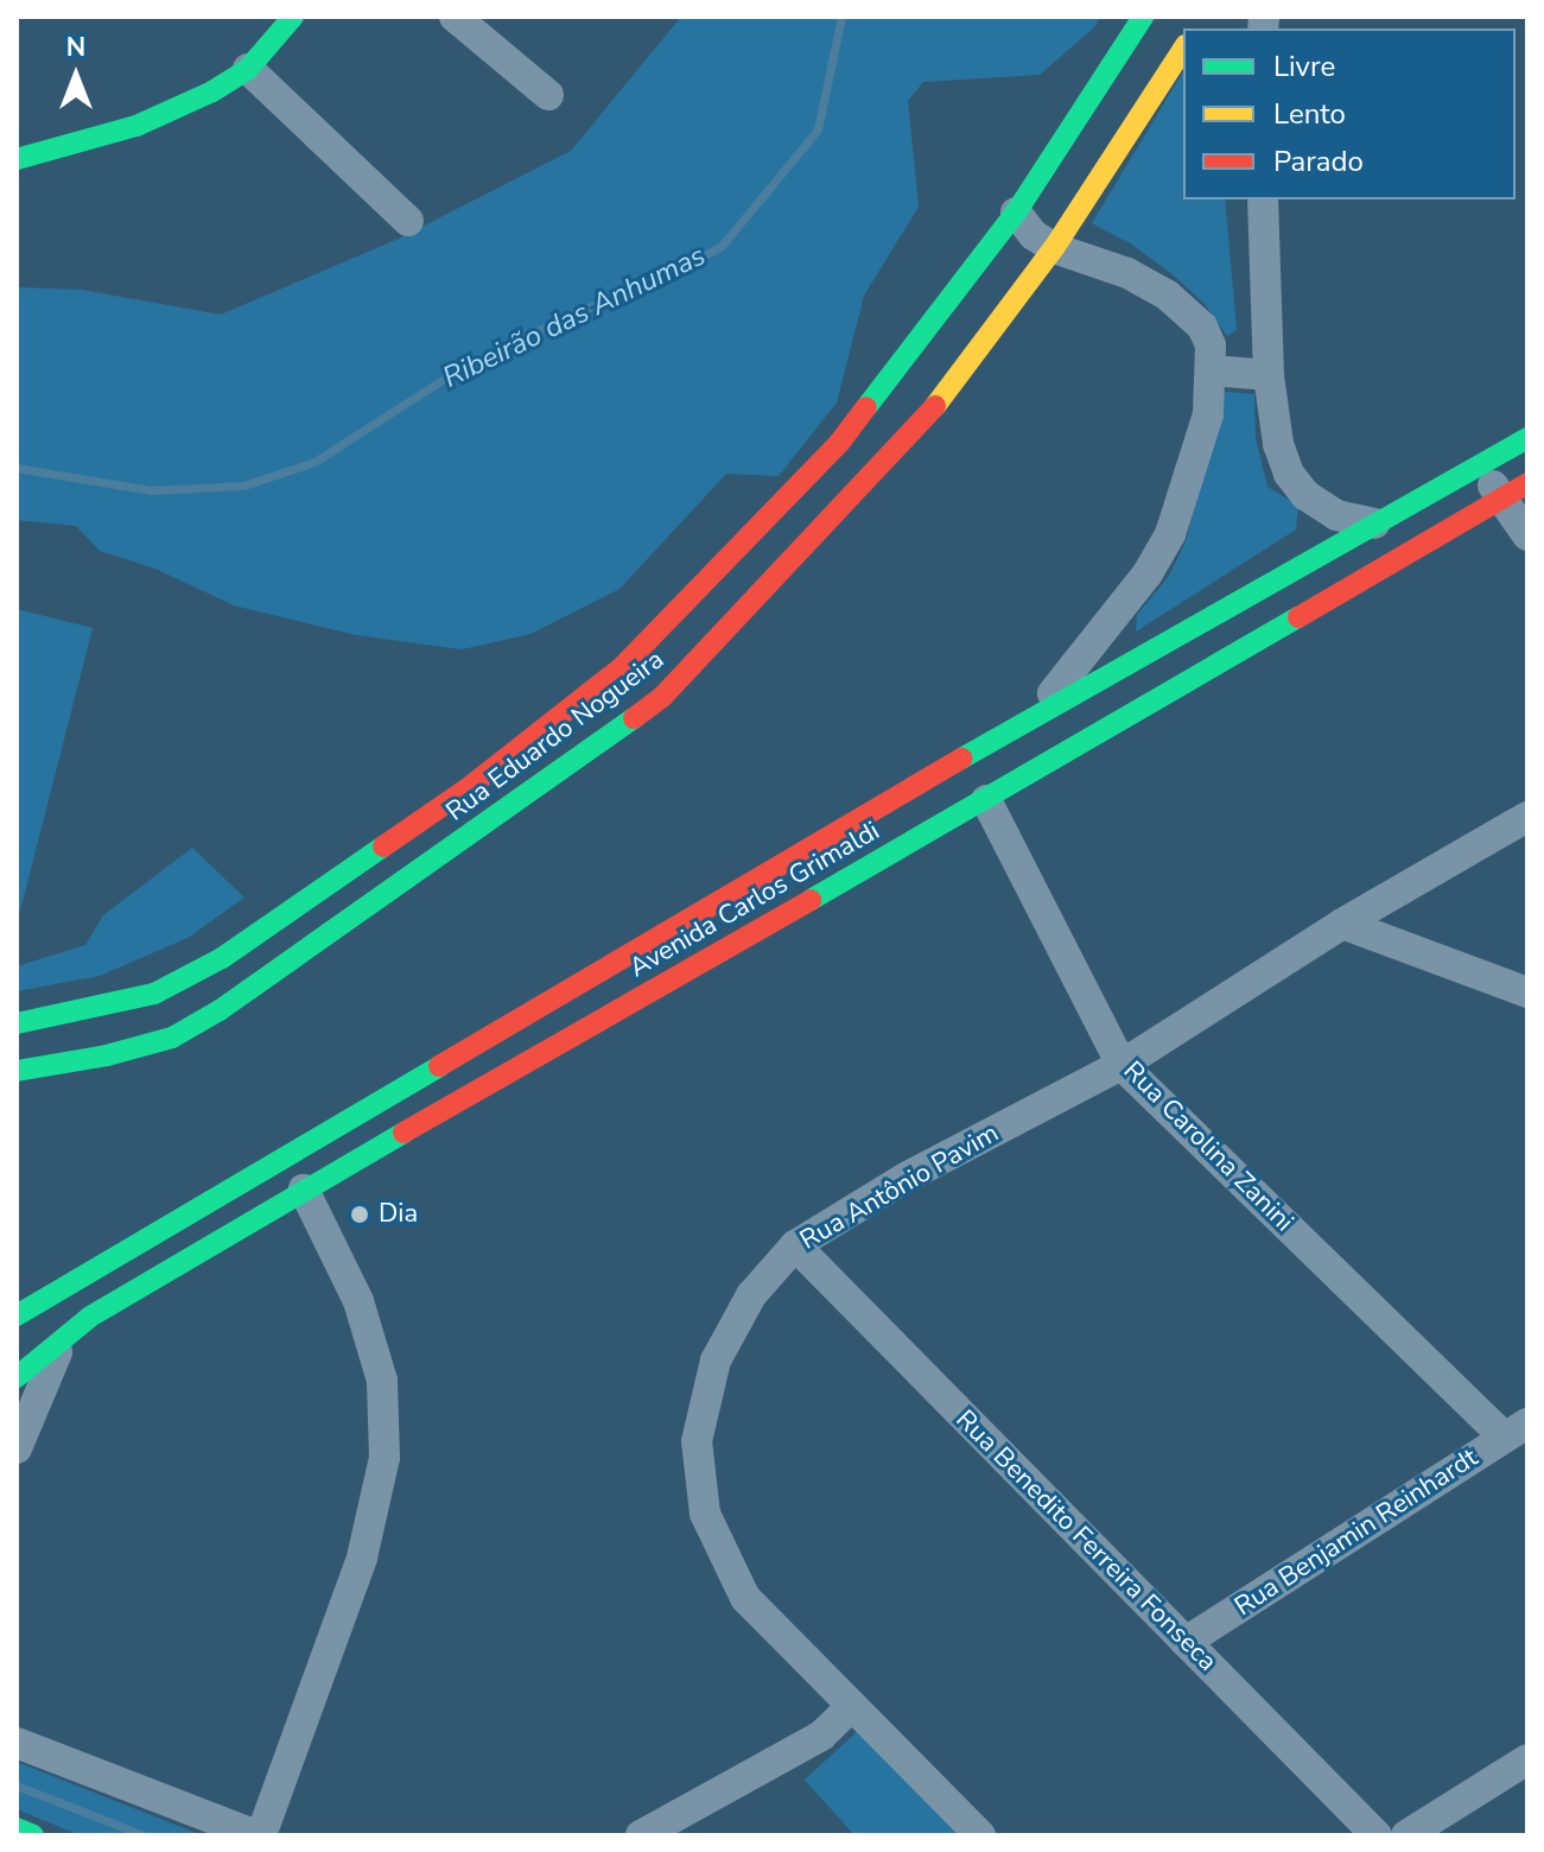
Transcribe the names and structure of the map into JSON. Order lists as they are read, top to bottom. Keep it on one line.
{"streets":{"main road":["Rua Eduardo Nogueira","Avenida Carlos Grimaldi"],"street":["Rua Carolina Zanini","Rua Antônio Pavim","Rua Benjamin Reinhardt","Rua Benedito Ferreira Fonseca"]},"crossings":[["Avenida Carlos Grimaldi","Rua Carolina Zanini"],["Rua Carolina Zanini","Rua Antônio Pavim"],["Rua Carolina Zanini","Rua Benjamin Reinhardt"],["Rua Antônio Pavim","Rua Benedito Ferreira Fonseca"],["Rua Benjamin Reinhardt","Rua Benedito Ferreira Fonseca"]],"water":["Ribeirão das Anhumas"],"places":["Dia"],"legend":["Livre","Lento","Parado"],"north":"top"}
